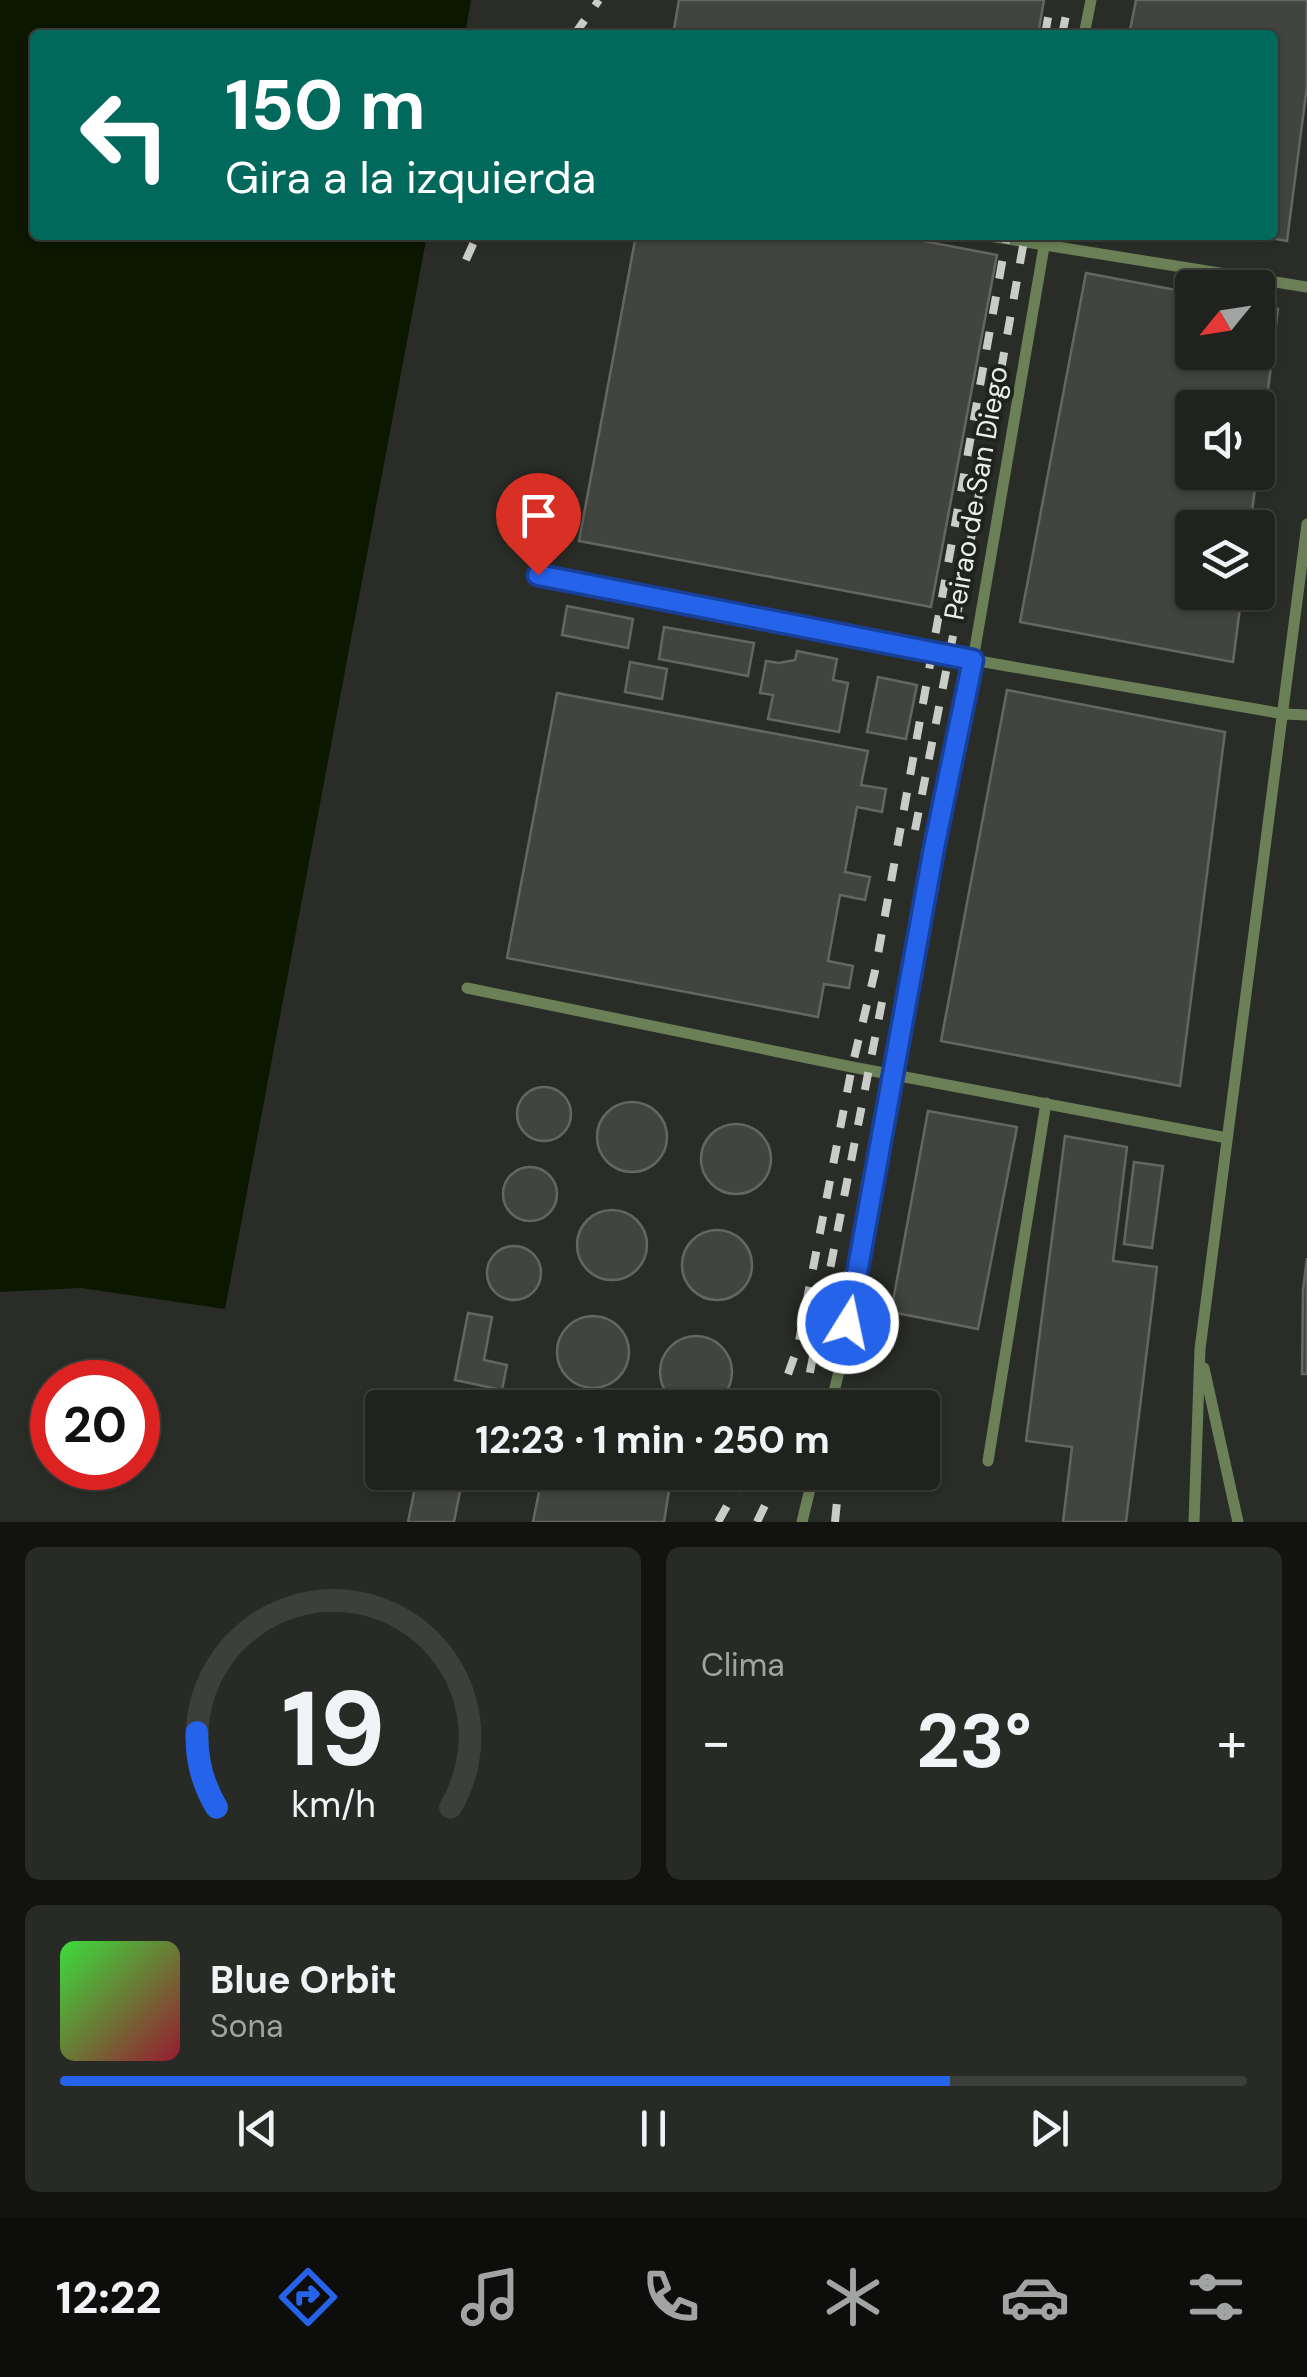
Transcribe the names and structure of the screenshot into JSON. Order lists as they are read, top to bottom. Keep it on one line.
{"streets":{"lane":["Peirao de San Diego"]},"north":"bottom left","page":{"turn":["150 m","Gira a la izquierda"],"limit":"20","trip":"12:23 · 1 min · 250 m","tile":"Clima","heat":["−","23°","+"],"song":["Blue Orbit","Sona"],"tabs":"12:22","gauge":["19","km/h"]}}
